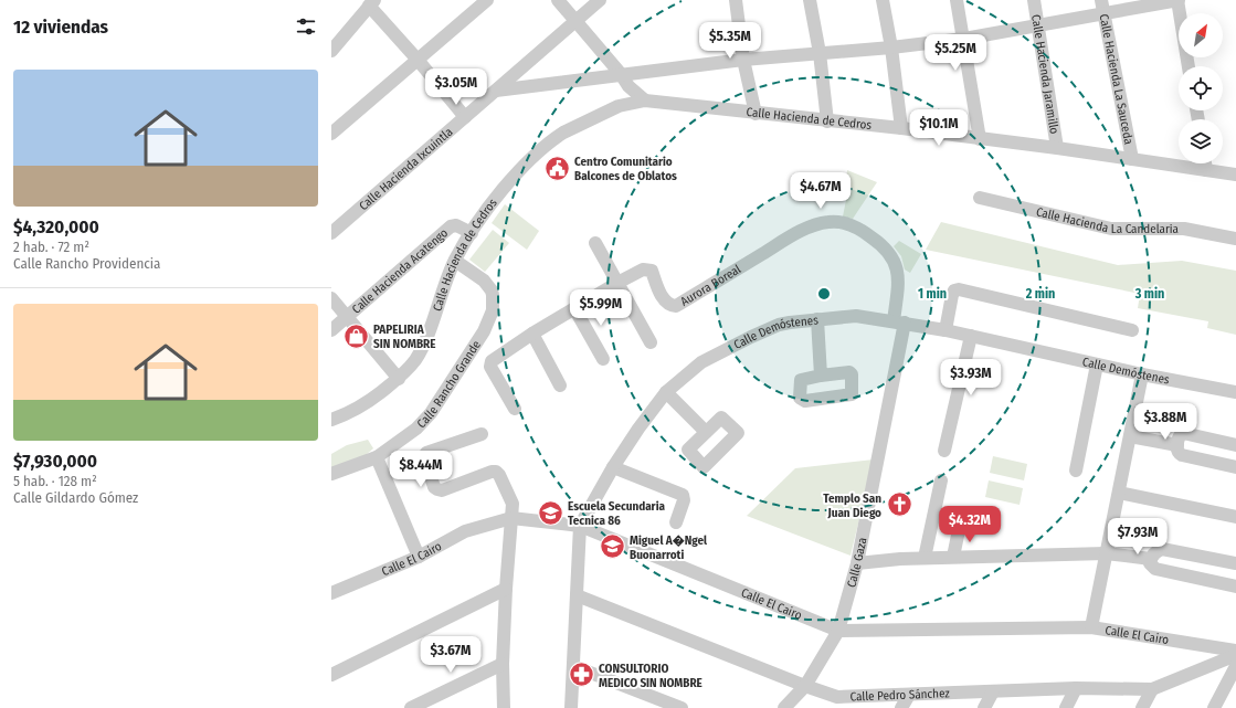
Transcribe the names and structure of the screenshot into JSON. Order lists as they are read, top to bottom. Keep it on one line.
{"streets":{"street":["Calle Hacienda Jaramillo","Calle Hacienda La Sauceda","Calle Hacienda de Cedros","Calle Hacienda Ixcuintla","Calle Hacienda La Candelaria","Calle Hacienda Acatengo","Aurora Boreal","Calle Demóstenes","Calle Rancho Grande","Calle El Cairo","Calle Gaza","Calle Pedro Sánchez"]},"crossings":[["Calle Hacienda Jaramillo","Calle Hacienda de Cedros"],["Calle Hacienda La Sauceda","Calle Hacienda de Cedros"],["Calle Hacienda de Cedros","Calle Hacienda Acatengo"],["Calle Hacienda de Cedros","Calle Rancho Grande"],["Aurora Boreal","Calle Demóstenes"],["Aurora Boreal","Calle Gaza"],["Calle Demóstenes","Calle El Cairo"],["Calle Demóstenes","Calle Gaza"],["Calle Demóstenes","Calle Pedro Sánchez"],["Calle El Cairo","Calle Gaza"],["Calle Gaza","Calle Pedro Sánchez"]],"places":{"public building":["Centro Comunitario Balcones de Oblatos"],"shop":["PAPELIRIA SIN NOMBRE"],"church":["Templo San Juan Diego"],"school or university":["Escuela Secundaria Tecnica 86","Miguel A�Ngel Buonarroti"],"pharmacy":["CONSULTORIO MEDICO SIN NOMBRE"]},"north":"top right","page":{"heading":"12 viviendas","price":["$5.35M","$5.25M","$3.05M","$10.1M","$4.67M","$5.99M","$3.93M","$3.88M","$8.44M","$4.32M","$7.93M","$3.67M"],"list":[{"name":"$4,320,000","note":"2 hab. · 72 m² · Calle Rancho Providencia"},{"name":"$7,930,000","note":"5 hab. · 128 m² · Calle Gildardo Gómez"}]},"rings":["1 min","2 min","3 min"]}
